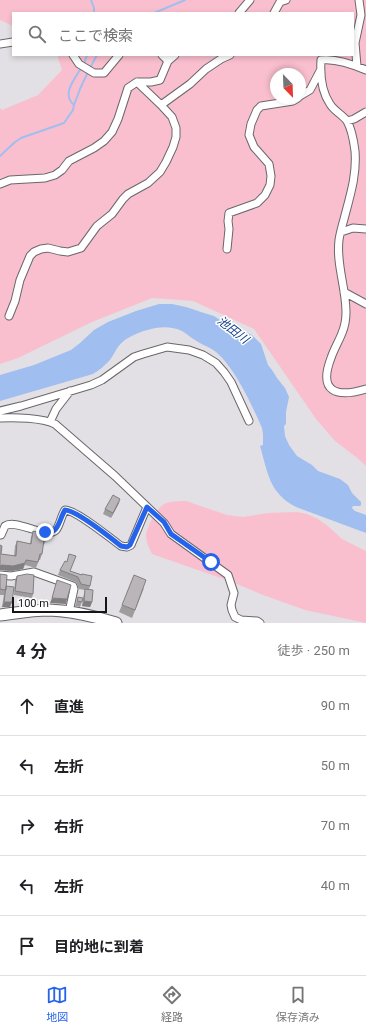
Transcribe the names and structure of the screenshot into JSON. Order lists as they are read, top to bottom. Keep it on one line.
{"water":["池田川"],"scale_bar":"100 m","north":"bottom right","page":{"search":"ここで検索","scale":"100 m","heading":["4 分","徒歩 · 250 m"],"list":[["直進","90 m"],["左折","50 m"],["右折","70 m"],["左折","40 m"],"目的地に到着"],"nav":["地図","経路","保存済み"]}}
